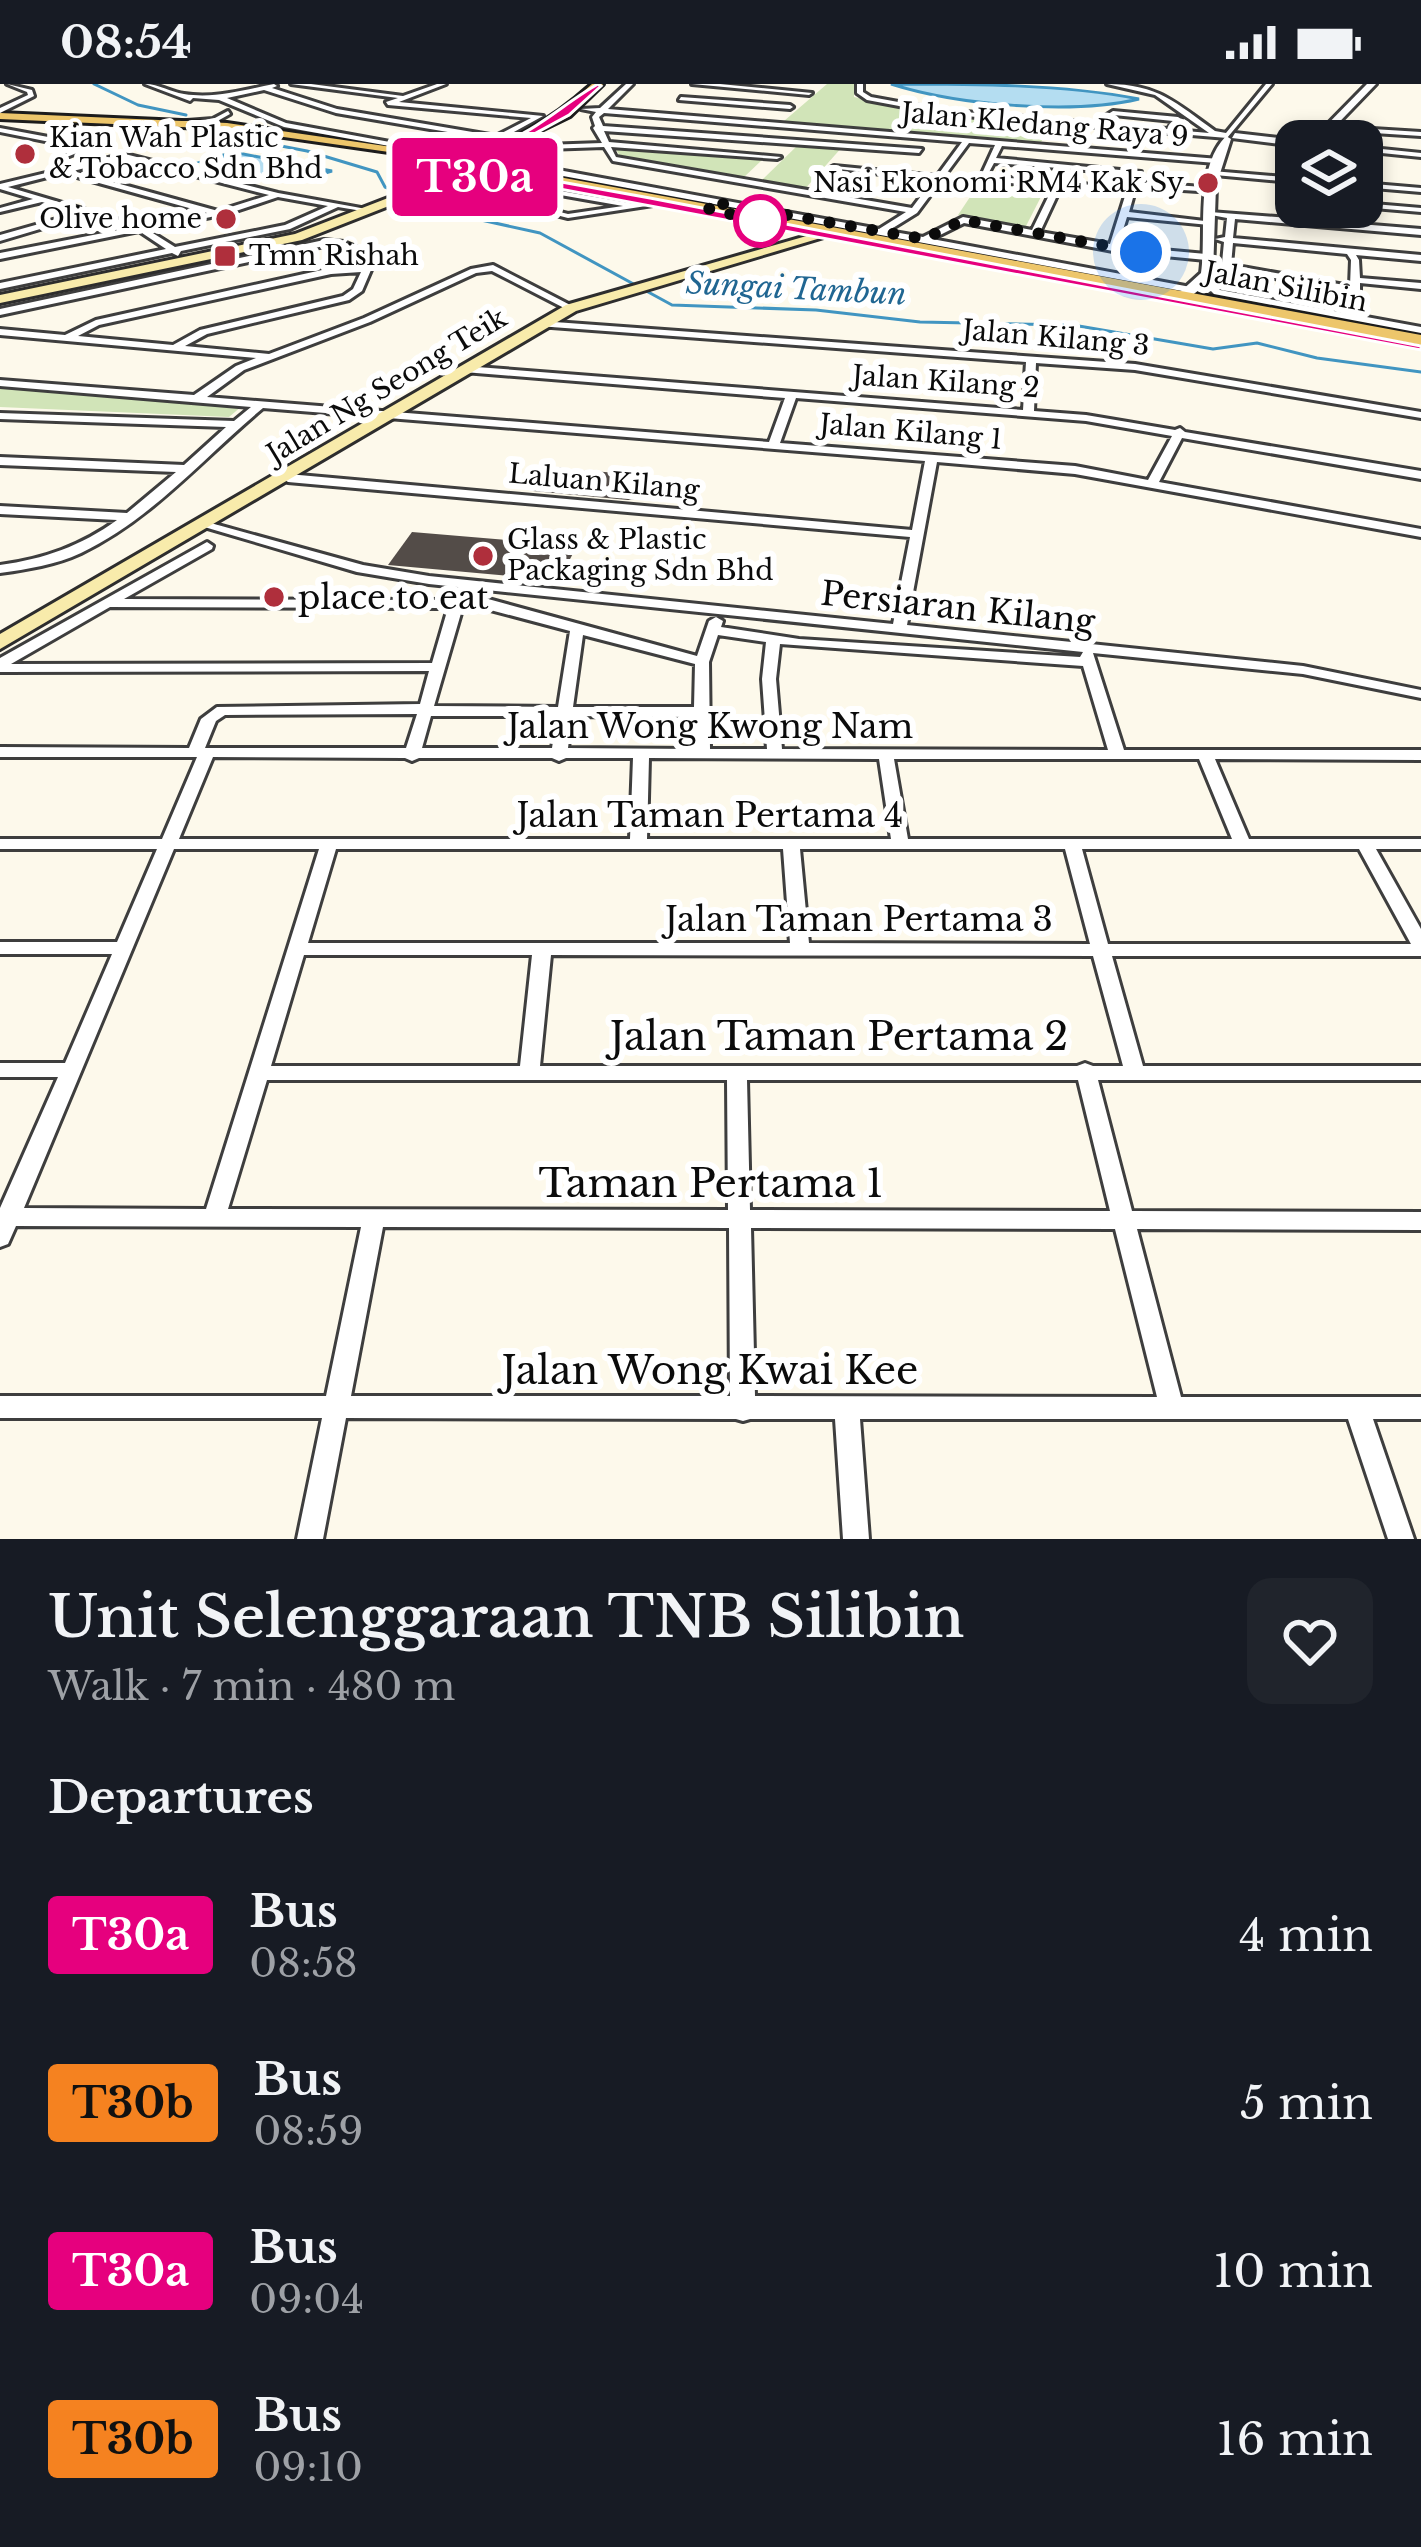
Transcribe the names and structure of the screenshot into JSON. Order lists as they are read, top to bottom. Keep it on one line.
{"streets":{"main road":["Jalan Silibin","Jalan Ng Seong Teik"],"street":["Jalan Kledang Raya 9","Jalan Kilang 3","Jalan Kilang 2","Jalan Kilang 1","Laluan Kilang","Persiaran Kilang","Jalan Wong Kwong Nam","Jalan Taman Pertama 4","Jalan Taman Pertama 3","Jalan Taman Pertama 2","Taman Pertama 1","Jalan Wong Kwai Kee"]},"crossings":[["Jalan Silibin","Jalan Ng Seong Teik"],["Jalan Kilang 3","Jalan Ng Seong Teik"],["Jalan Kilang 2","Jalan Ng Seong Teik"],["Jalan Ng Seong Teik","Jalan Kilang 1"],["Jalan Ng Seong Teik","Laluan Kilang"],["Jalan Ng Seong Teik","Persiaran Kilang"]],"water":["Sungai Tambun"],"places":{"other":["Kian Wah Plastic & Tobacco Sdn Bhd","Nasi Ekonomi RM4 Kak Sy","Olive home","Glass & Plastic Packaging Sdn Bhd","place to eat"],"transit":["Tmn Rishah"]},"lines":["bus line T30a"],"page":{"status":"08:54","on_map":"T30a","heading":[["Unit Selenggaraan TNB Silibin","Walk · 7 min · 480 m"],"Departures"],"list":[{"mark":"T30a","name":"Bus","note":"08:58","value":"4 min"},{"mark":"T30b","name":"Bus","note":"08:59","value":"5 min"},{"mark":"T30a","name":"Bus","note":"09:04","value":"10 min"},{"mark":"T30b","name":"Bus","note":"09:10","value":"16 min"}]}}
